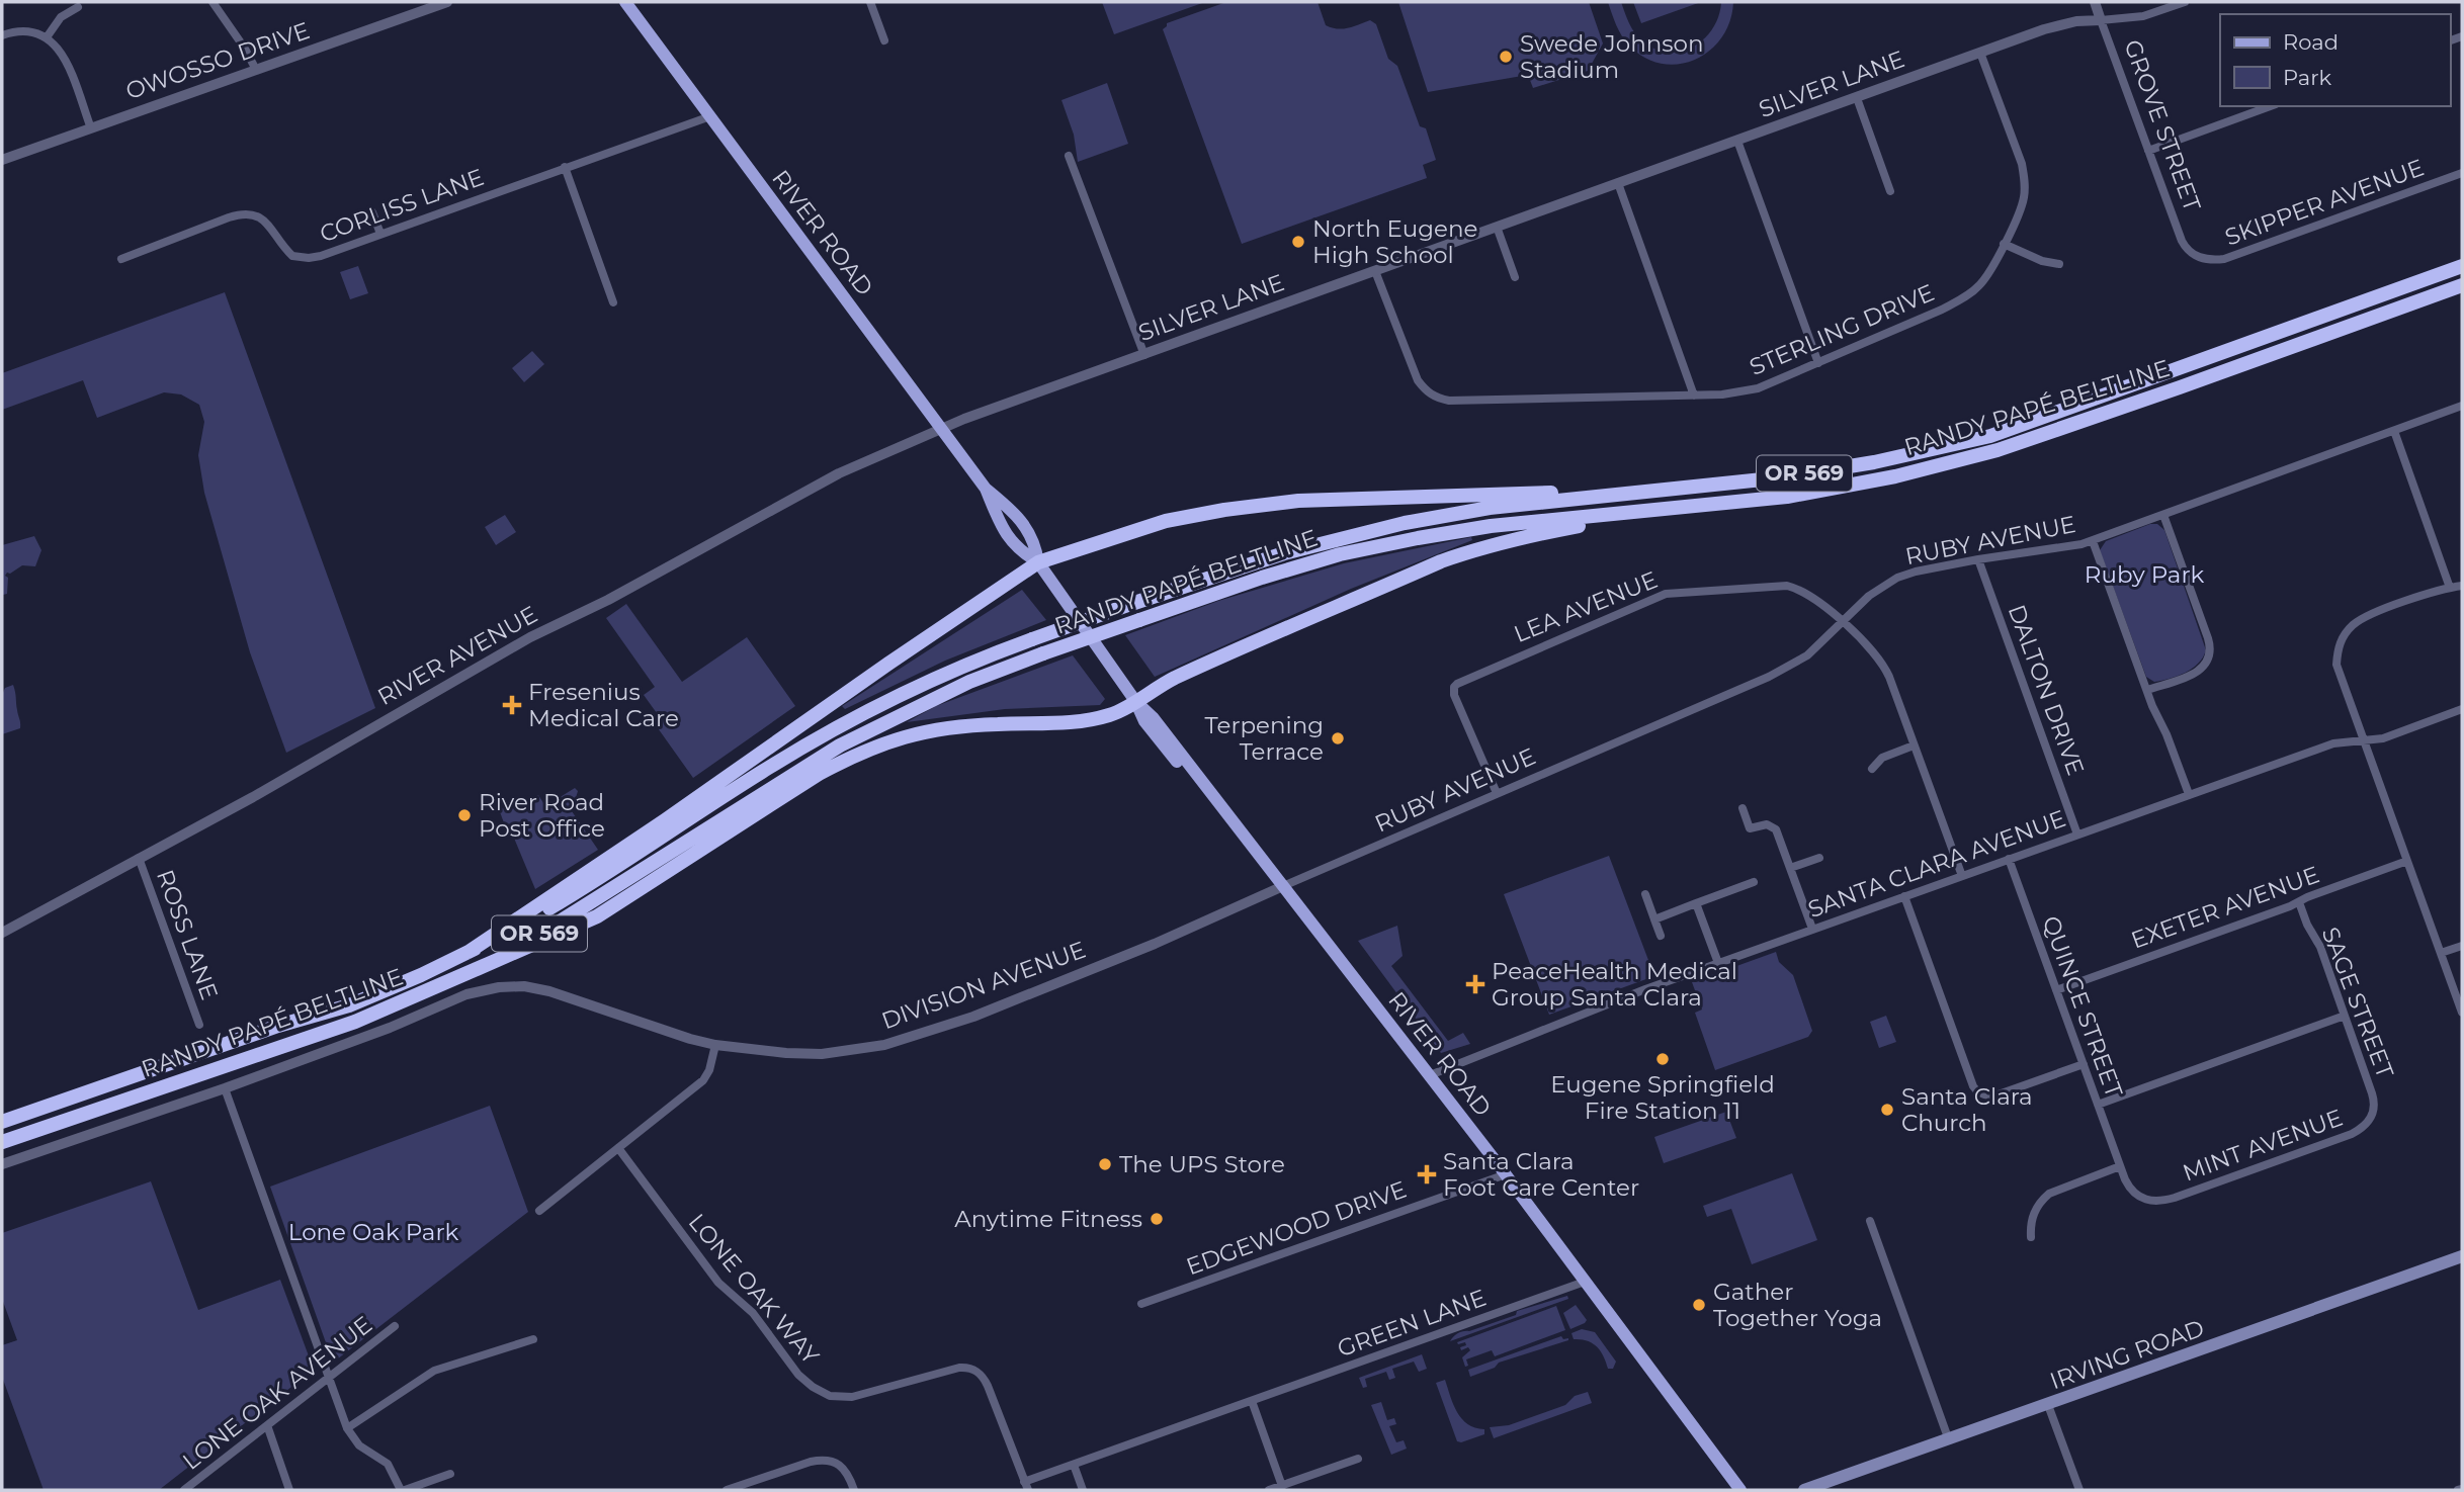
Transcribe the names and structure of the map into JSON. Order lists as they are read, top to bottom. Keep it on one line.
{"streets":{"highway":["RANDY PAPÉ BELTLINE","OR 569"],"main road":["RIVER ROAD","IRVING ROAD"],"street":["OWOSSO DRIVE","SILVER LANE","GROVE STREET","SKIPPER AVENUE","CORLISS LANE","STERLING DRIVE","RUBY AVENUE","LEA AVENUE","RIVER AVENUE","DALTON DRIVE","SANTA CLARA AVENUE","EXETER AVENUE","ROSS LANE","DIVISION AVENUE","SAGE STREET","QUINCE STREET","MINT AVENUE","EDGEWOOD DRIVE","LONE OAK WAY","GREEN LANE","LONE OAK AVENUE"]},"crossings":[["SILVER LANE","GROVE STREET"],["SILVER LANE","RIVER ROAD"],["SILVER LANE","STERLING DRIVE"],["SILVER LANE","RIVER AVENUE"],["GROVE STREET","SKIPPER AVENUE"],["CORLISS LANE","RIVER ROAD"],["RIVER ROAD","RUBY AVENUE"],["RIVER ROAD","RIVER AVENUE"],["RIVER ROAD","SANTA CLARA AVENUE"],["RIVER ROAD","DIVISION AVENUE"],["RIVER ROAD","EDGEWOOD DRIVE"],["RIVER ROAD","GREEN LANE"],["RUBY AVENUE","LEA AVENUE"],["RUBY AVENUE","DALTON DRIVE"],["RUBY AVENUE","DIVISION AVENUE"],["RIVER AVENUE","ROSS LANE"],["DALTON DRIVE","SANTA CLARA AVENUE"],["SANTA CLARA AVENUE","QUINCE STREET"],["EXETER AVENUE","SAGE STREET"],["EXETER AVENUE","QUINCE STREET"],["SAGE STREET","MINT AVENUE"],["QUINCE STREET","MINT AVENUE"],["LONE OAK WAY","GREEN LANE"]],"parks":["Ruby Park","Lone Oak Park"],"places":{"other":["Swede Johnson Stadium","North Eugene High School","Terpening Terrace","River Road Post Office","Eugene Springfield Fire Station 11","Santa Clara Church","The UPS Store","Anytime Fitness","Gather Together Yoga"],"health":["Fresenius Medical Care","PeaceHealth Medical Group Santa Clara","Santa Clara Foot Care Center"]},"legend":["Road","Park"]}
